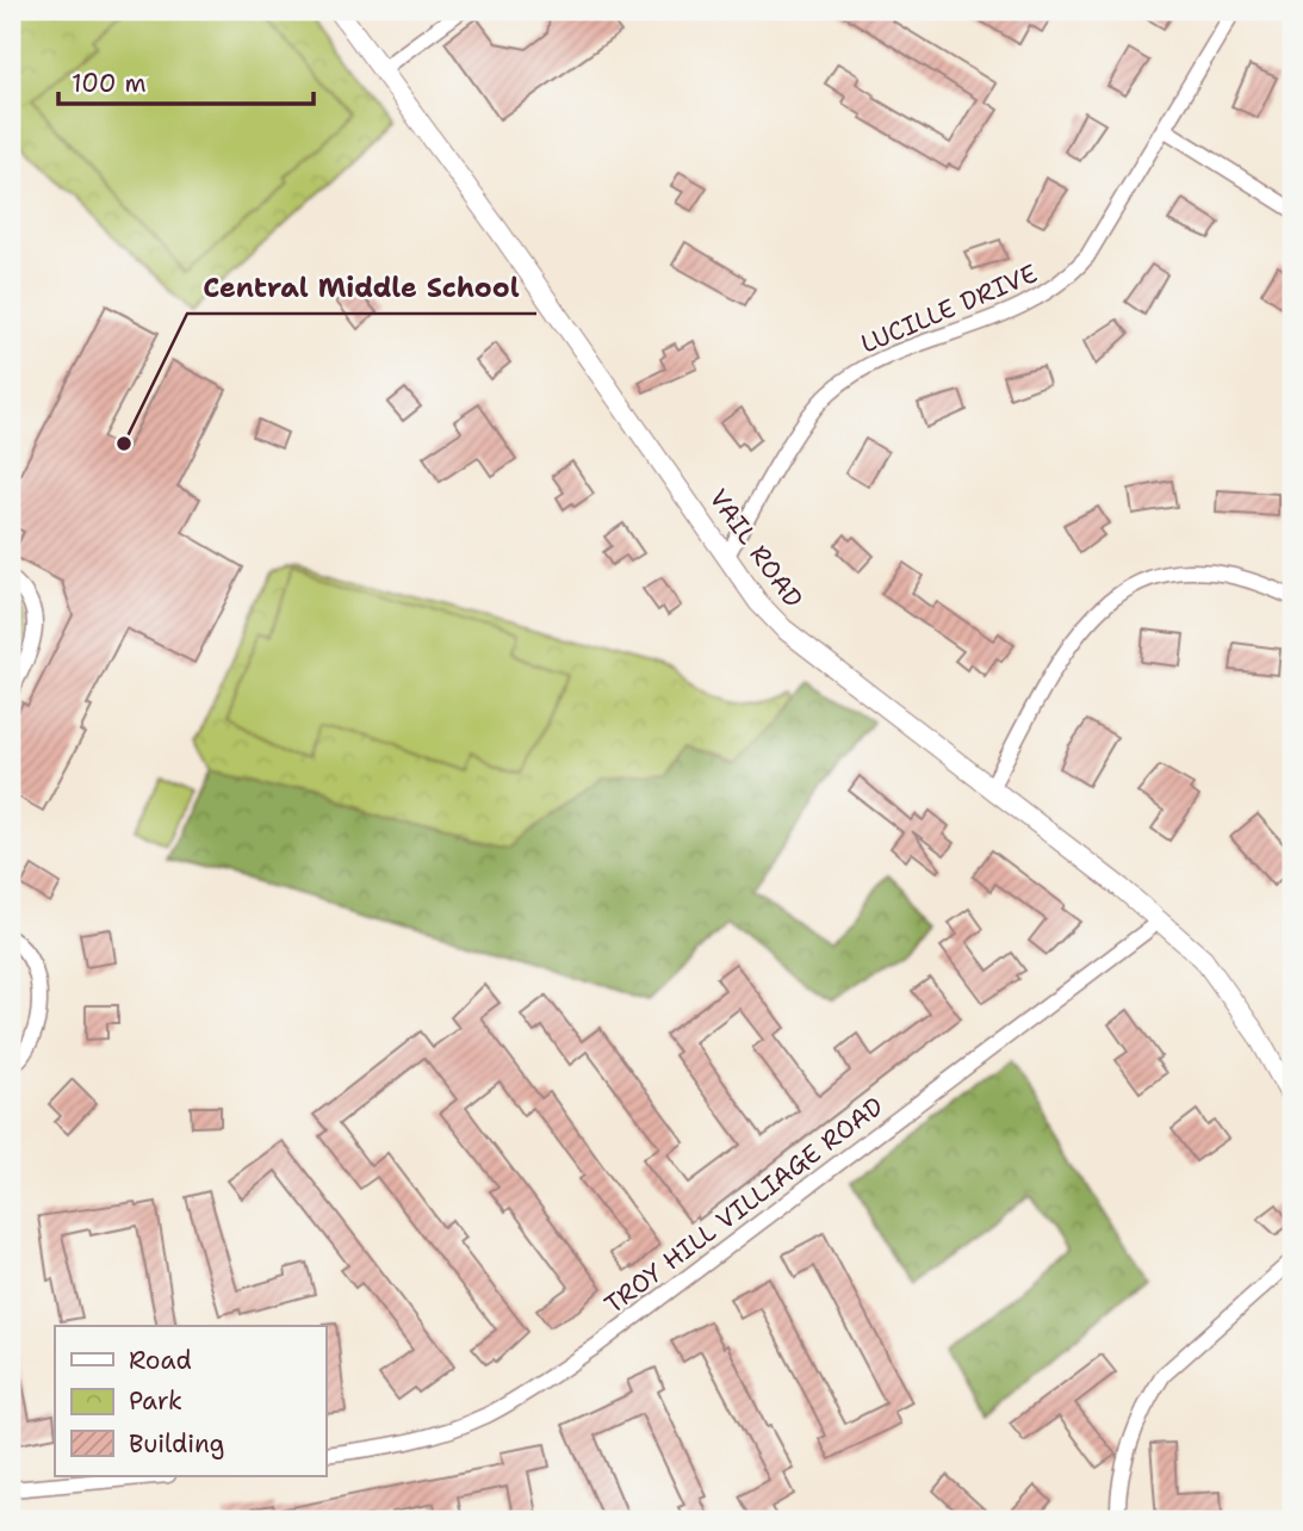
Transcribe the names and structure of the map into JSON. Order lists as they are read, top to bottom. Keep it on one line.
{"streets":{"street":["LUCILLE DRIVE","VAIL ROAD","TROY HILL VILLIAGE ROAD"]},"crossings":[["LUCILLE DRIVE","VAIL ROAD"],["VAIL ROAD","TROY HILL VILLIAGE ROAD"]],"places":["Central Middle School"],"legend":["Road","Park","Building"],"scale_bar":"100 m"}
